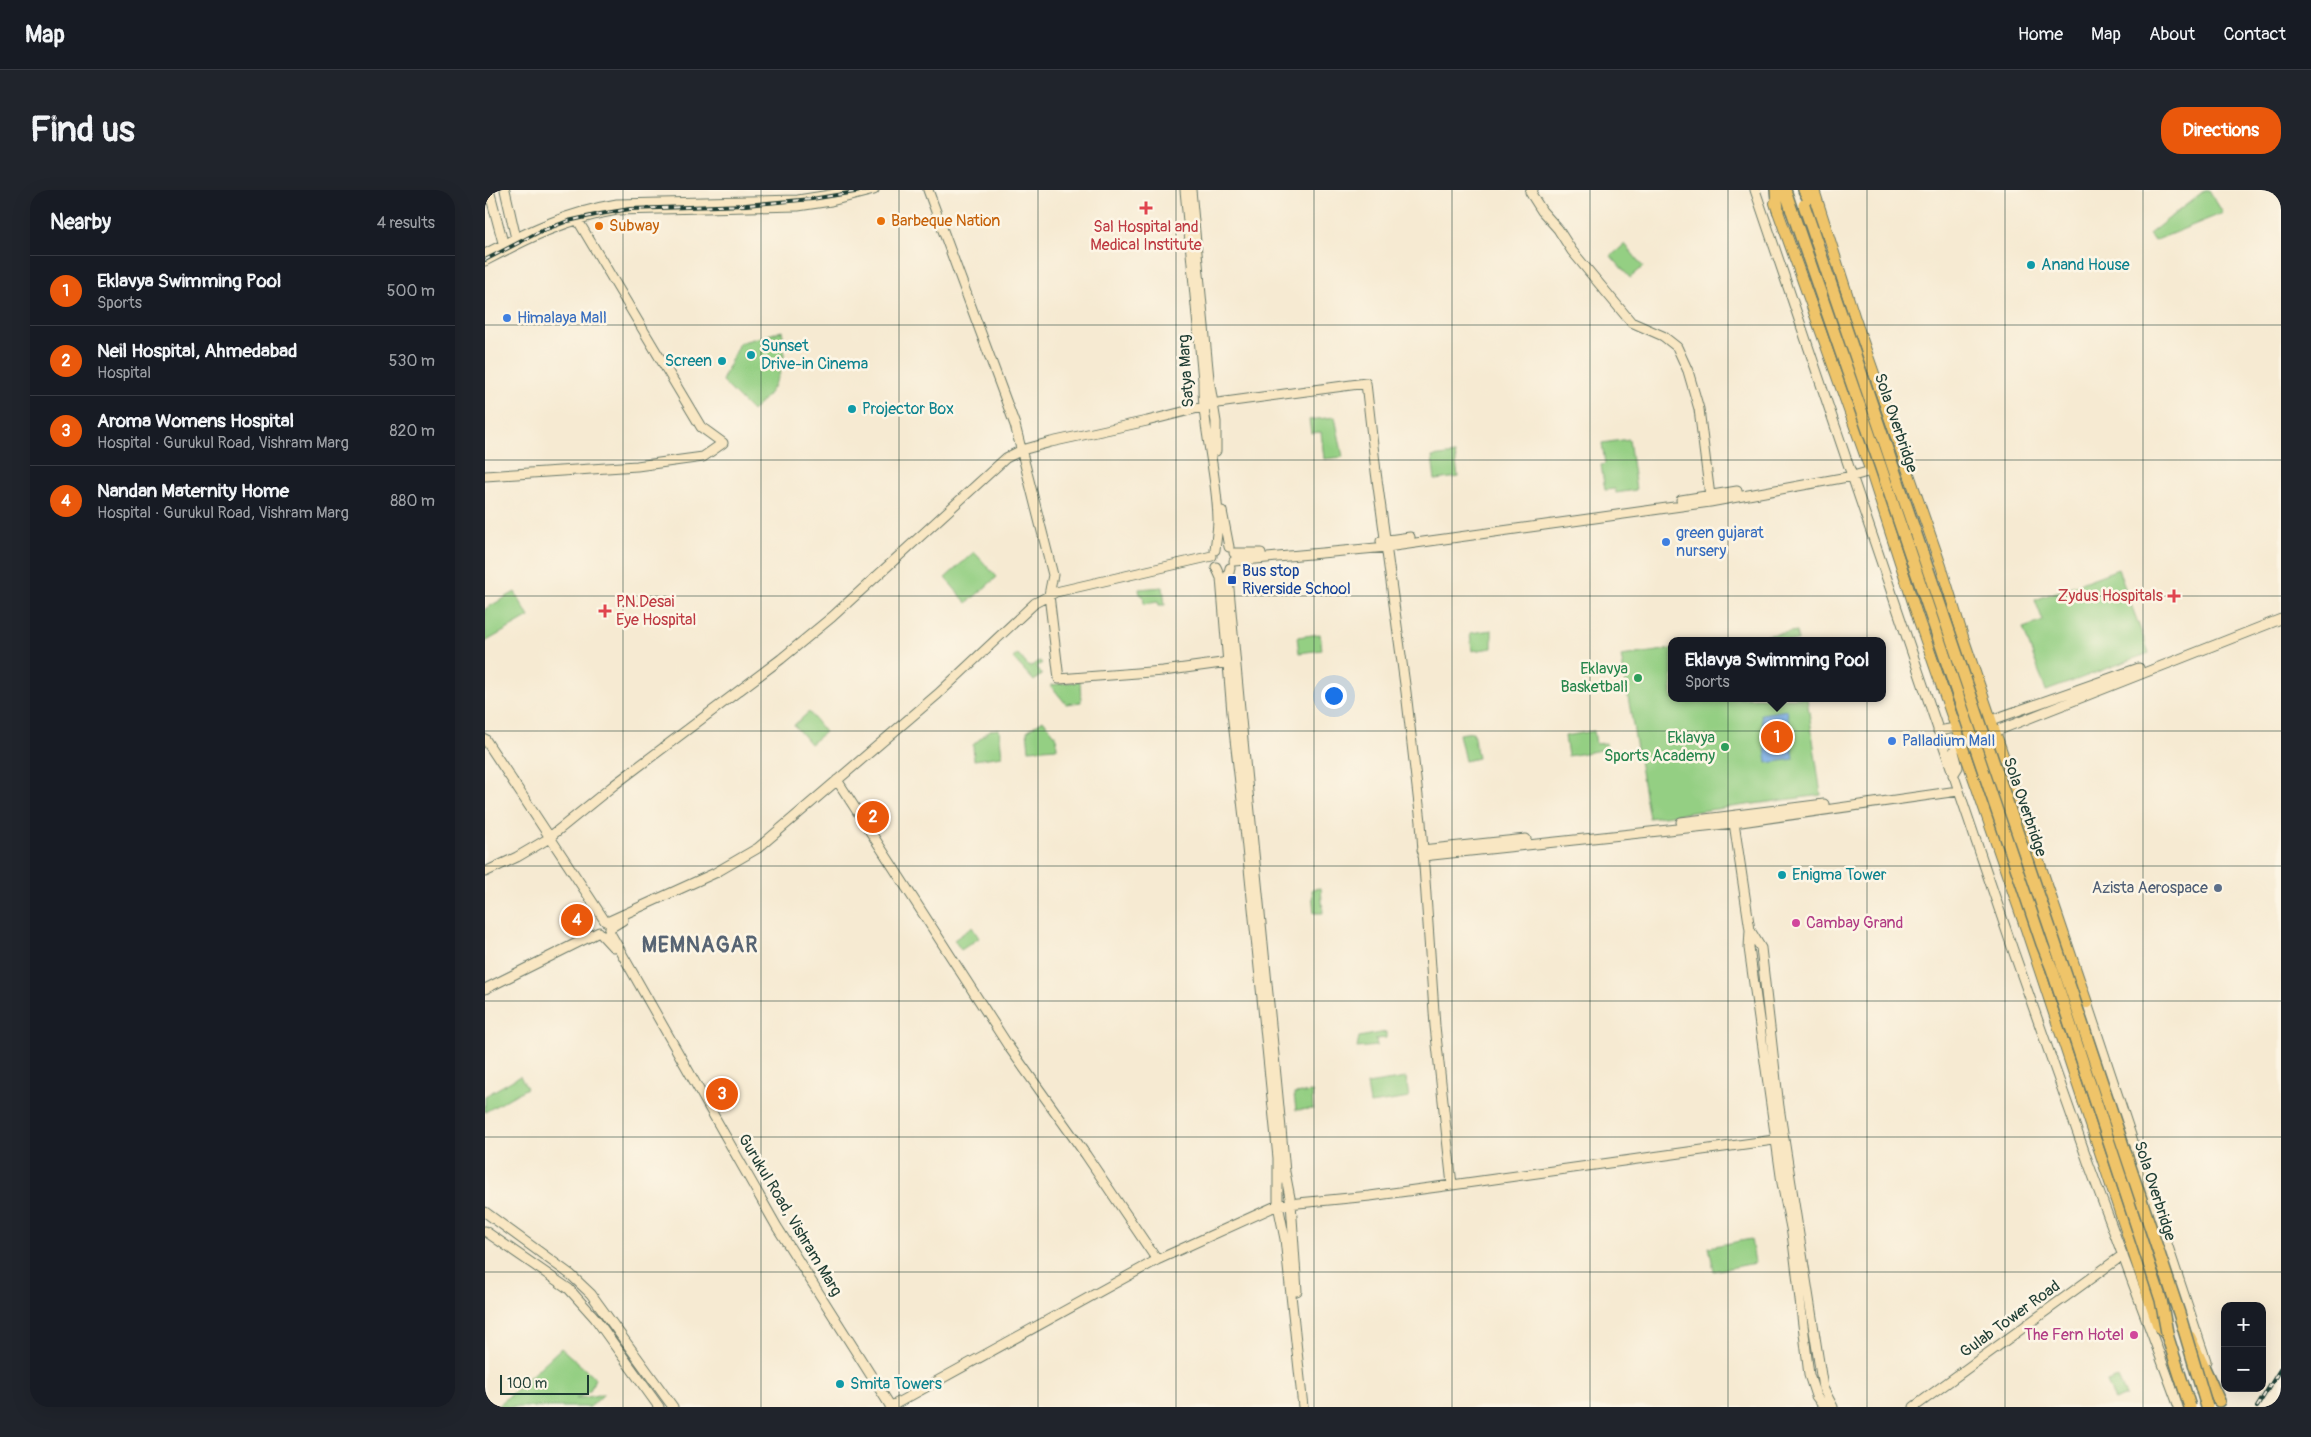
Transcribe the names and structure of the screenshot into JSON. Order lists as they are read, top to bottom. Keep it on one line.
{"streets":{"highway":["Sola Overbridge"],"street":["Satya Marg","Gurukul Road, Vishram Marg","Gulab Tower Road"]},"districts":["MEMNAGAR"],"places":{"health":["Sal Hospital and Medical Institute","Zydus Hospitals","P.N.Desai Eye Hospital"],"other":["Barbeque Nation","Subway","Anand House","Himalaya Mall","Sunset Drive-in Cinema","Screen","Projector Box","green gujarat nursery","Eklavya Basketball","Palladium Mall","Eklavya Sports Academy","Enigma Tower","Azista Aerospace","Cambay Grand","The Fern Hotel","Smita Towers"],"transit":["Bus stop Riverside School"]},"scale_bar":"100 m","page":{"header":"Map","nav":["Home","Map","About","Contact"],"buttons":"Directions","title":"Find us","heading":["Nearby","4 results"],"list":[{"mark":"1","name":"Eklavya Swimming Pool","note":"Sports","value":"500 m"},{"mark":"2","name":"Neil Hospital, Ahmedabad","note":"Hospital","value":"530 m"},{"mark":"3","name":"Aroma Womens Hospital","note":"Hospital · Gurukul Road, Vishram Marg","value":"820 m"},{"mark":"4","name":"Nandan Maternity Home","note":"Hospital · Gurukul Road, Vishram Marg","value":"880 m"}],"popup":["Eklavya Swimming Pool","Sports"],"pins":["1","2","4","3"],"map_buttons":["+","−"],"scale":"100 m"}}
